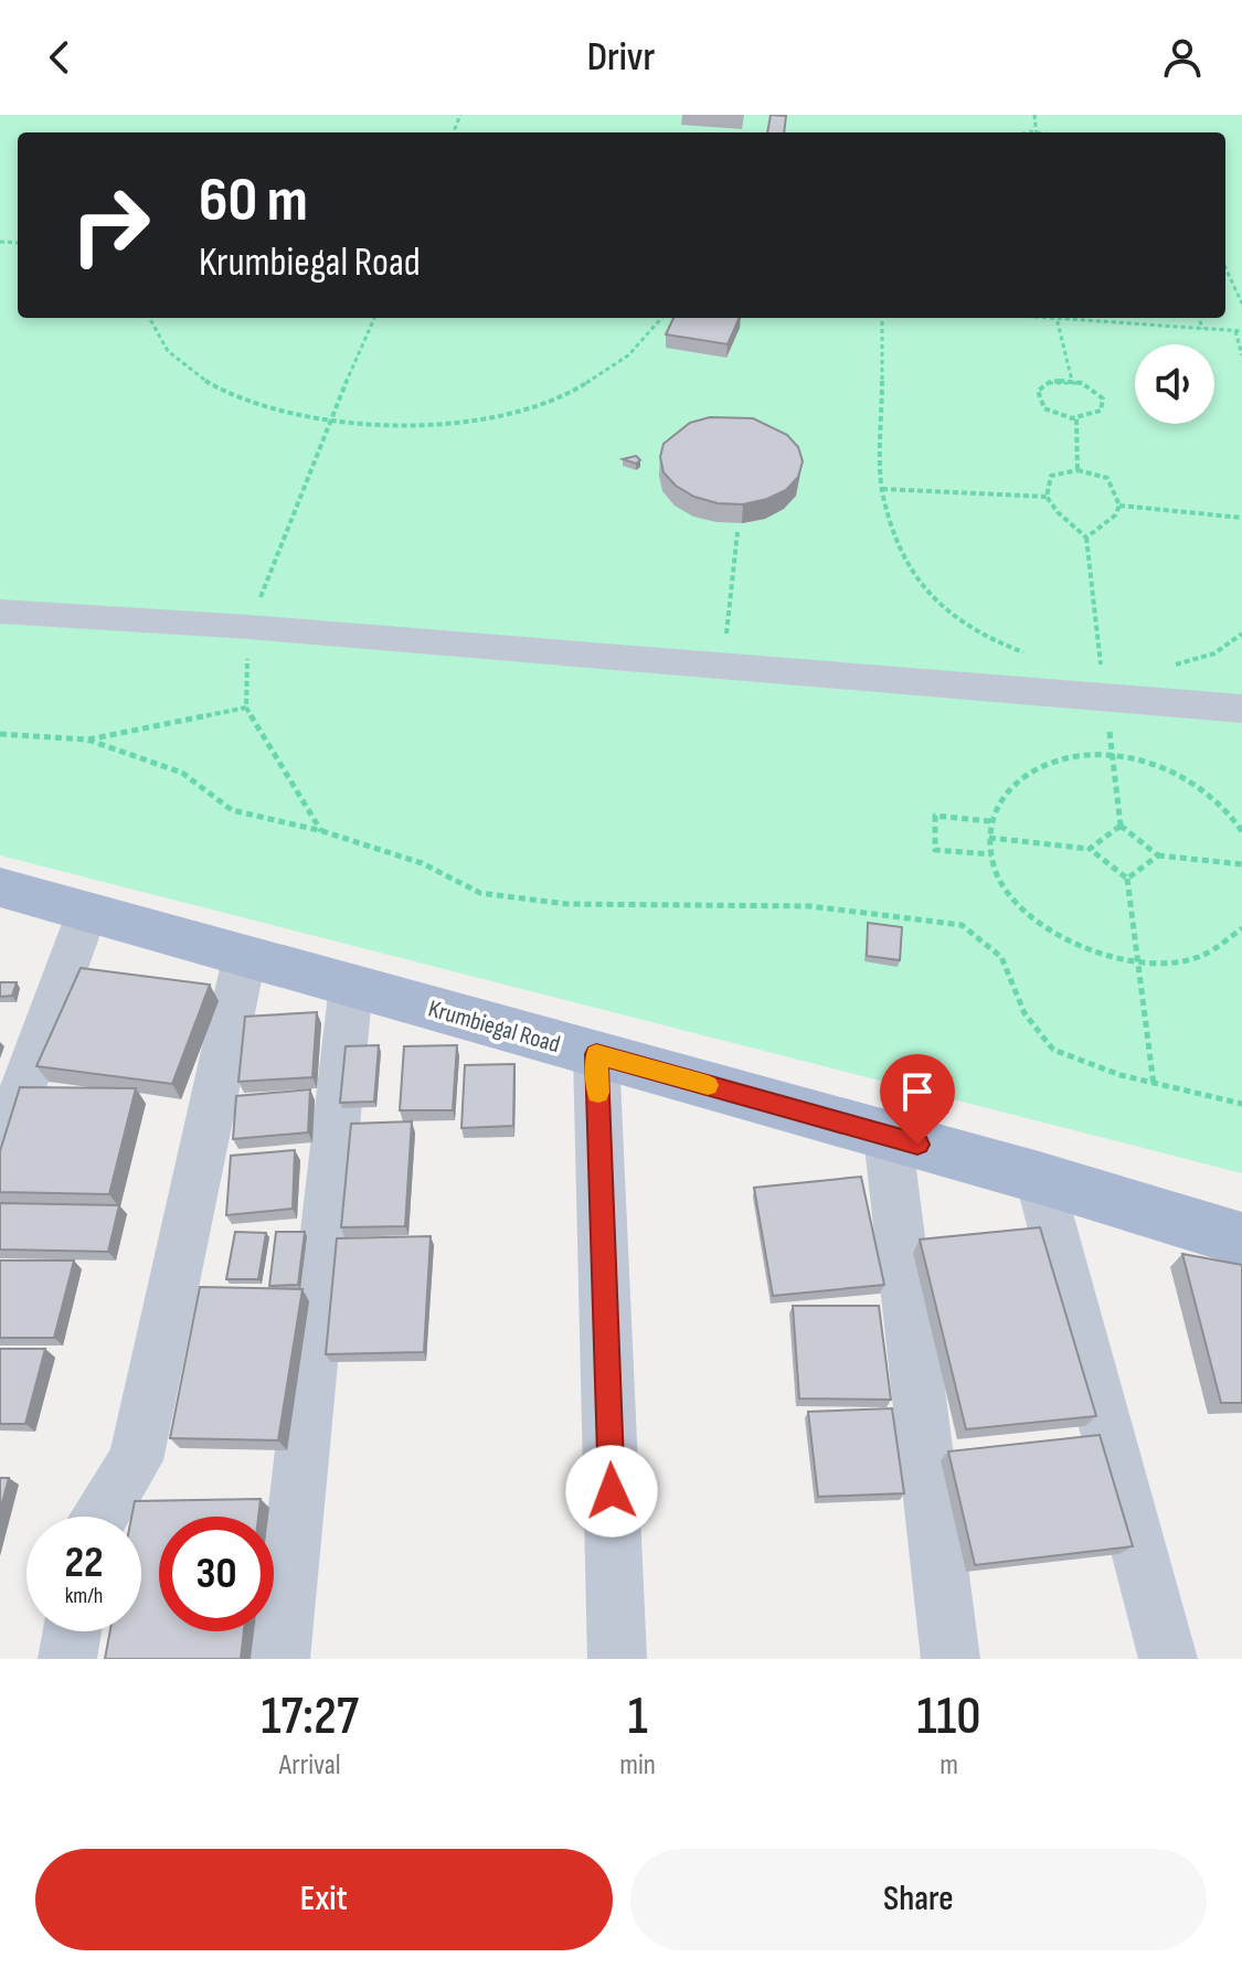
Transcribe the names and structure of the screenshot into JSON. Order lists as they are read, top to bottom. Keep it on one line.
{"streets":{"main road":["Krumbiegal Road"]},"page":{"header":"Drivr","turn":["60 m","Krumbiegal Road"],"speed":"22 km/h","limit":"30","eta":["17:27","Arrival","1","min","110","m"],"buttons":["Exit","Share"]}}
